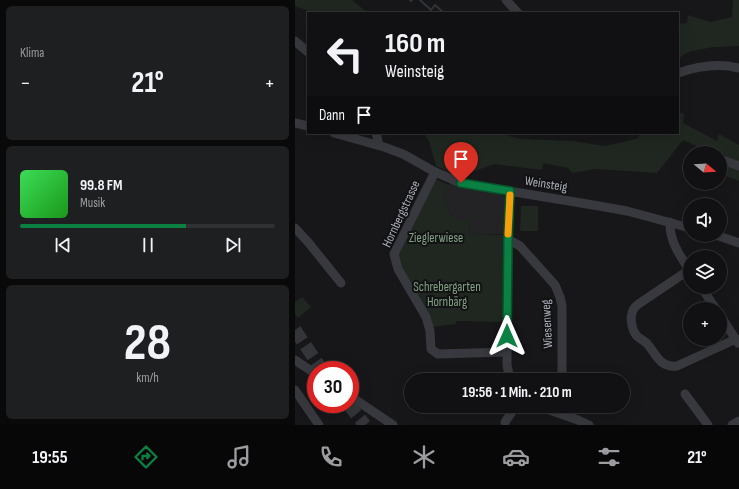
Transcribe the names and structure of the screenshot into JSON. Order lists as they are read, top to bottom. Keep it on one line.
{"streets":{"street":["Weinsteig","Hornbergstrasse","Wiesenweg"]},"crossings":[["Weinsteig","Hornbergstrasse"]],"parks":["Zieglerwiese","Schrebergarten Hornbärg"],"north":"right","page":{"tile":["Klima",["28","km/h"]],"turn":["160 m","Weinsteig"],"heat":["−","21°","+"],"then":"Dann","map_buttons":"+","song":["99.8 FM","Musik"],"limit":"30","trip":"19:56 · 1 Min. · 210 m","tabs":["19:55","21°"]}}
